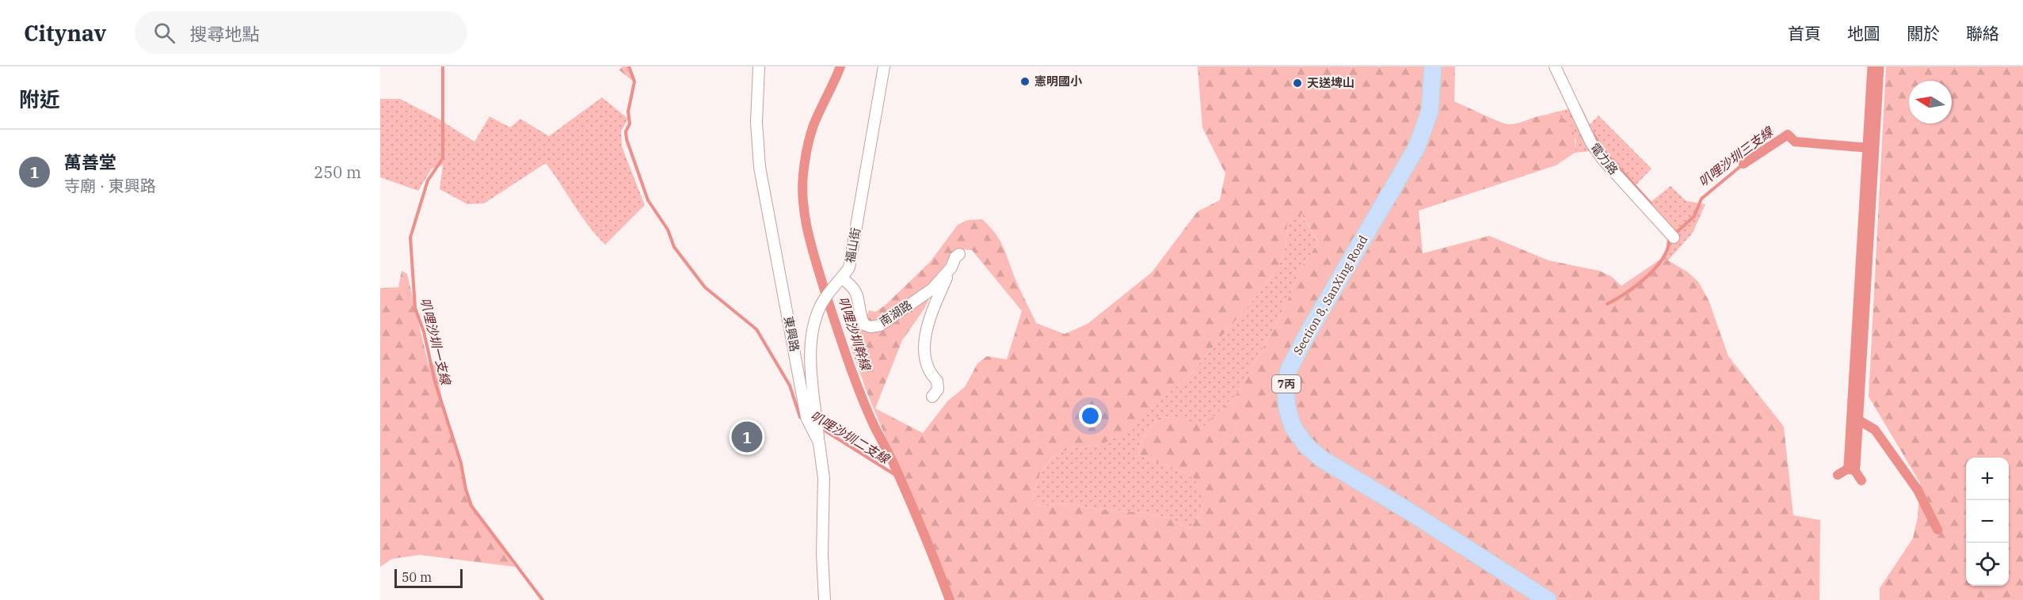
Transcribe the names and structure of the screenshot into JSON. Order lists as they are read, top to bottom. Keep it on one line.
{"streets":{"main road":["Section 8, SanXing Road","7丙"],"street":["電力路","福山街","南湖路","東興路"]},"crossings":[["福山街","南湖路"],["福山街","東興路"]],"water":["叭哩沙圳三支線","叭哩沙圳幹線","叭哩沙圳一支線","叭哩沙圳二支線"],"places":["憲明國小","天送埤山"],"scale_bar":"50 m","north":"left","page":{"header":"Citynav","search":"搜尋地點","nav":["首頁","地圖","關於","聯絡"],"heading":"附近","list":[{"mark":"1","name":"萬善堂","note":"寺廟 · 東興路","value":"250 m"}],"pins":"1","map_buttons":["+","−"],"scale":"50 m"}}
